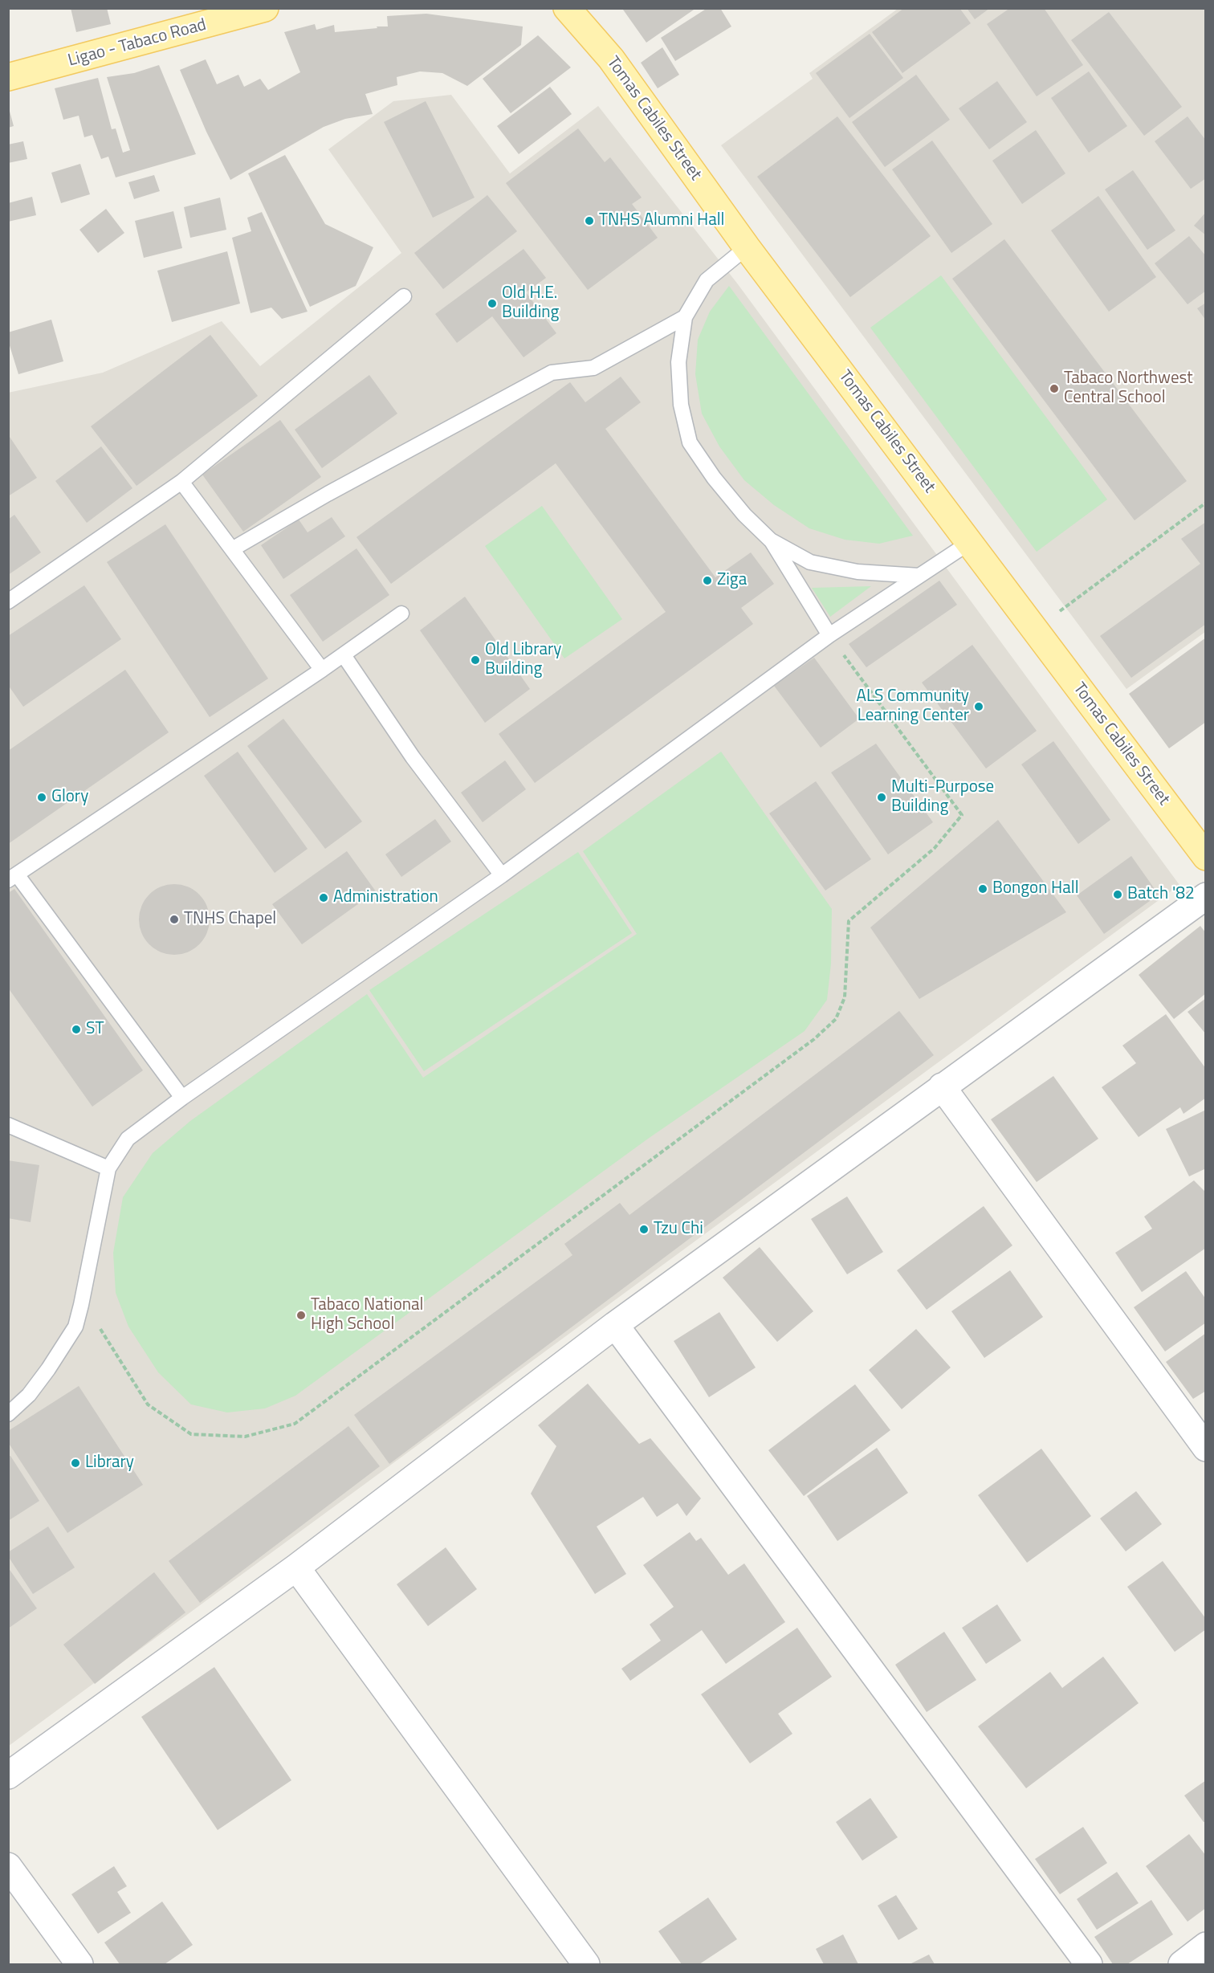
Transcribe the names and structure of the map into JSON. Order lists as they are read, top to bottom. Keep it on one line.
{"streets":{"main road":["Ligao - Tabaco Road","Tomas Cabiles Street"]},"places":["TNHS Alumni Hall","Old H.E. Building","Tabaco Northwest Central School","Ziga","Old Library Building","ALS Community Learning Center","Glory","Multi-Purpose Building","Bongon Hall","Batch '82","Administration","TNHS Chapel","ST","Tzu Chi","Tabaco National High School","Library"]}
